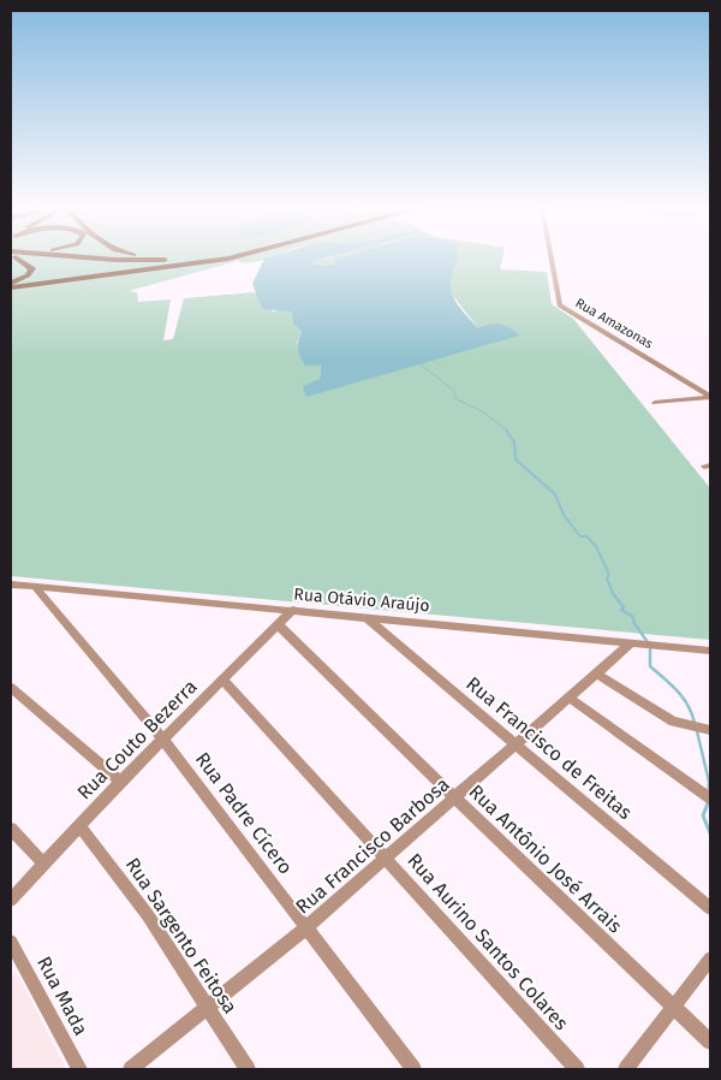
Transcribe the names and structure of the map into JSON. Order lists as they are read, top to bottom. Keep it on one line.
{"streets":{"street":["Rua Amazonas","Rua Otávio Araújo","Rua Couto Bezerra","Rua Francisco de Freitas","Rua Padre Cícero","Rua Francisco Barbosa","Rua Antônio José Arrais","Rua Sargento Feitosa","Rua Aurino Santos Colares","Rua Mada"]},"crossings":[["Rua Otávio Araújo","Rua Couto Bezerra"],["Rua Otávio Araújo","Rua Francisco de Freitas"],["Rua Otávio Araújo","Rua Padre Cícero"],["Rua Otávio Araújo","Rua Francisco Barbosa"],["Rua Couto Bezerra","Rua Padre Cícero"],["Rua Couto Bezerra","Rua Antônio José Arrais"],["Rua Couto Bezerra","Rua Sargento Feitosa"],["Rua Couto Bezerra","Rua Aurino Santos Colares"],["Rua Francisco de Freitas","Rua Francisco Barbosa"],["Rua Padre Cícero","Rua Francisco Barbosa"],["Rua Francisco Barbosa","Rua Antônio José Arrais"],["Rua Francisco Barbosa","Rua Sargento Feitosa"],["Rua Francisco Barbosa","Rua Aurino Santos Colares"]]}
